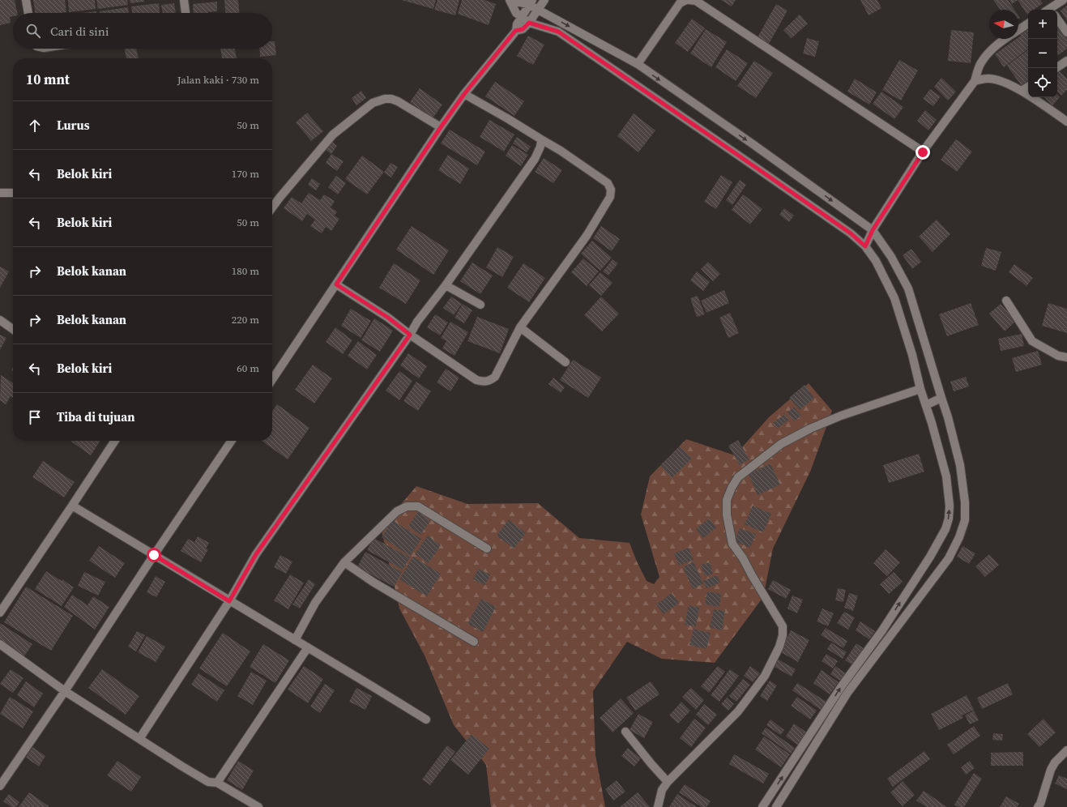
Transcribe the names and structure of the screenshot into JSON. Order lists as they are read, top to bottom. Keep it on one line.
{"north":"left","page":{"map_buttons":["+","−"],"search":"Cari di sini","heading":["10 mnt","Jalan kaki · 730 m"],"list":[["Lurus","50 m"],["Belok kiri","170 m"],["Belok kiri","50 m"],["Belok kanan","180 m"],["Belok kanan","220 m"],["Belok kiri","60 m"],"Tiba di tujuan"]}}
